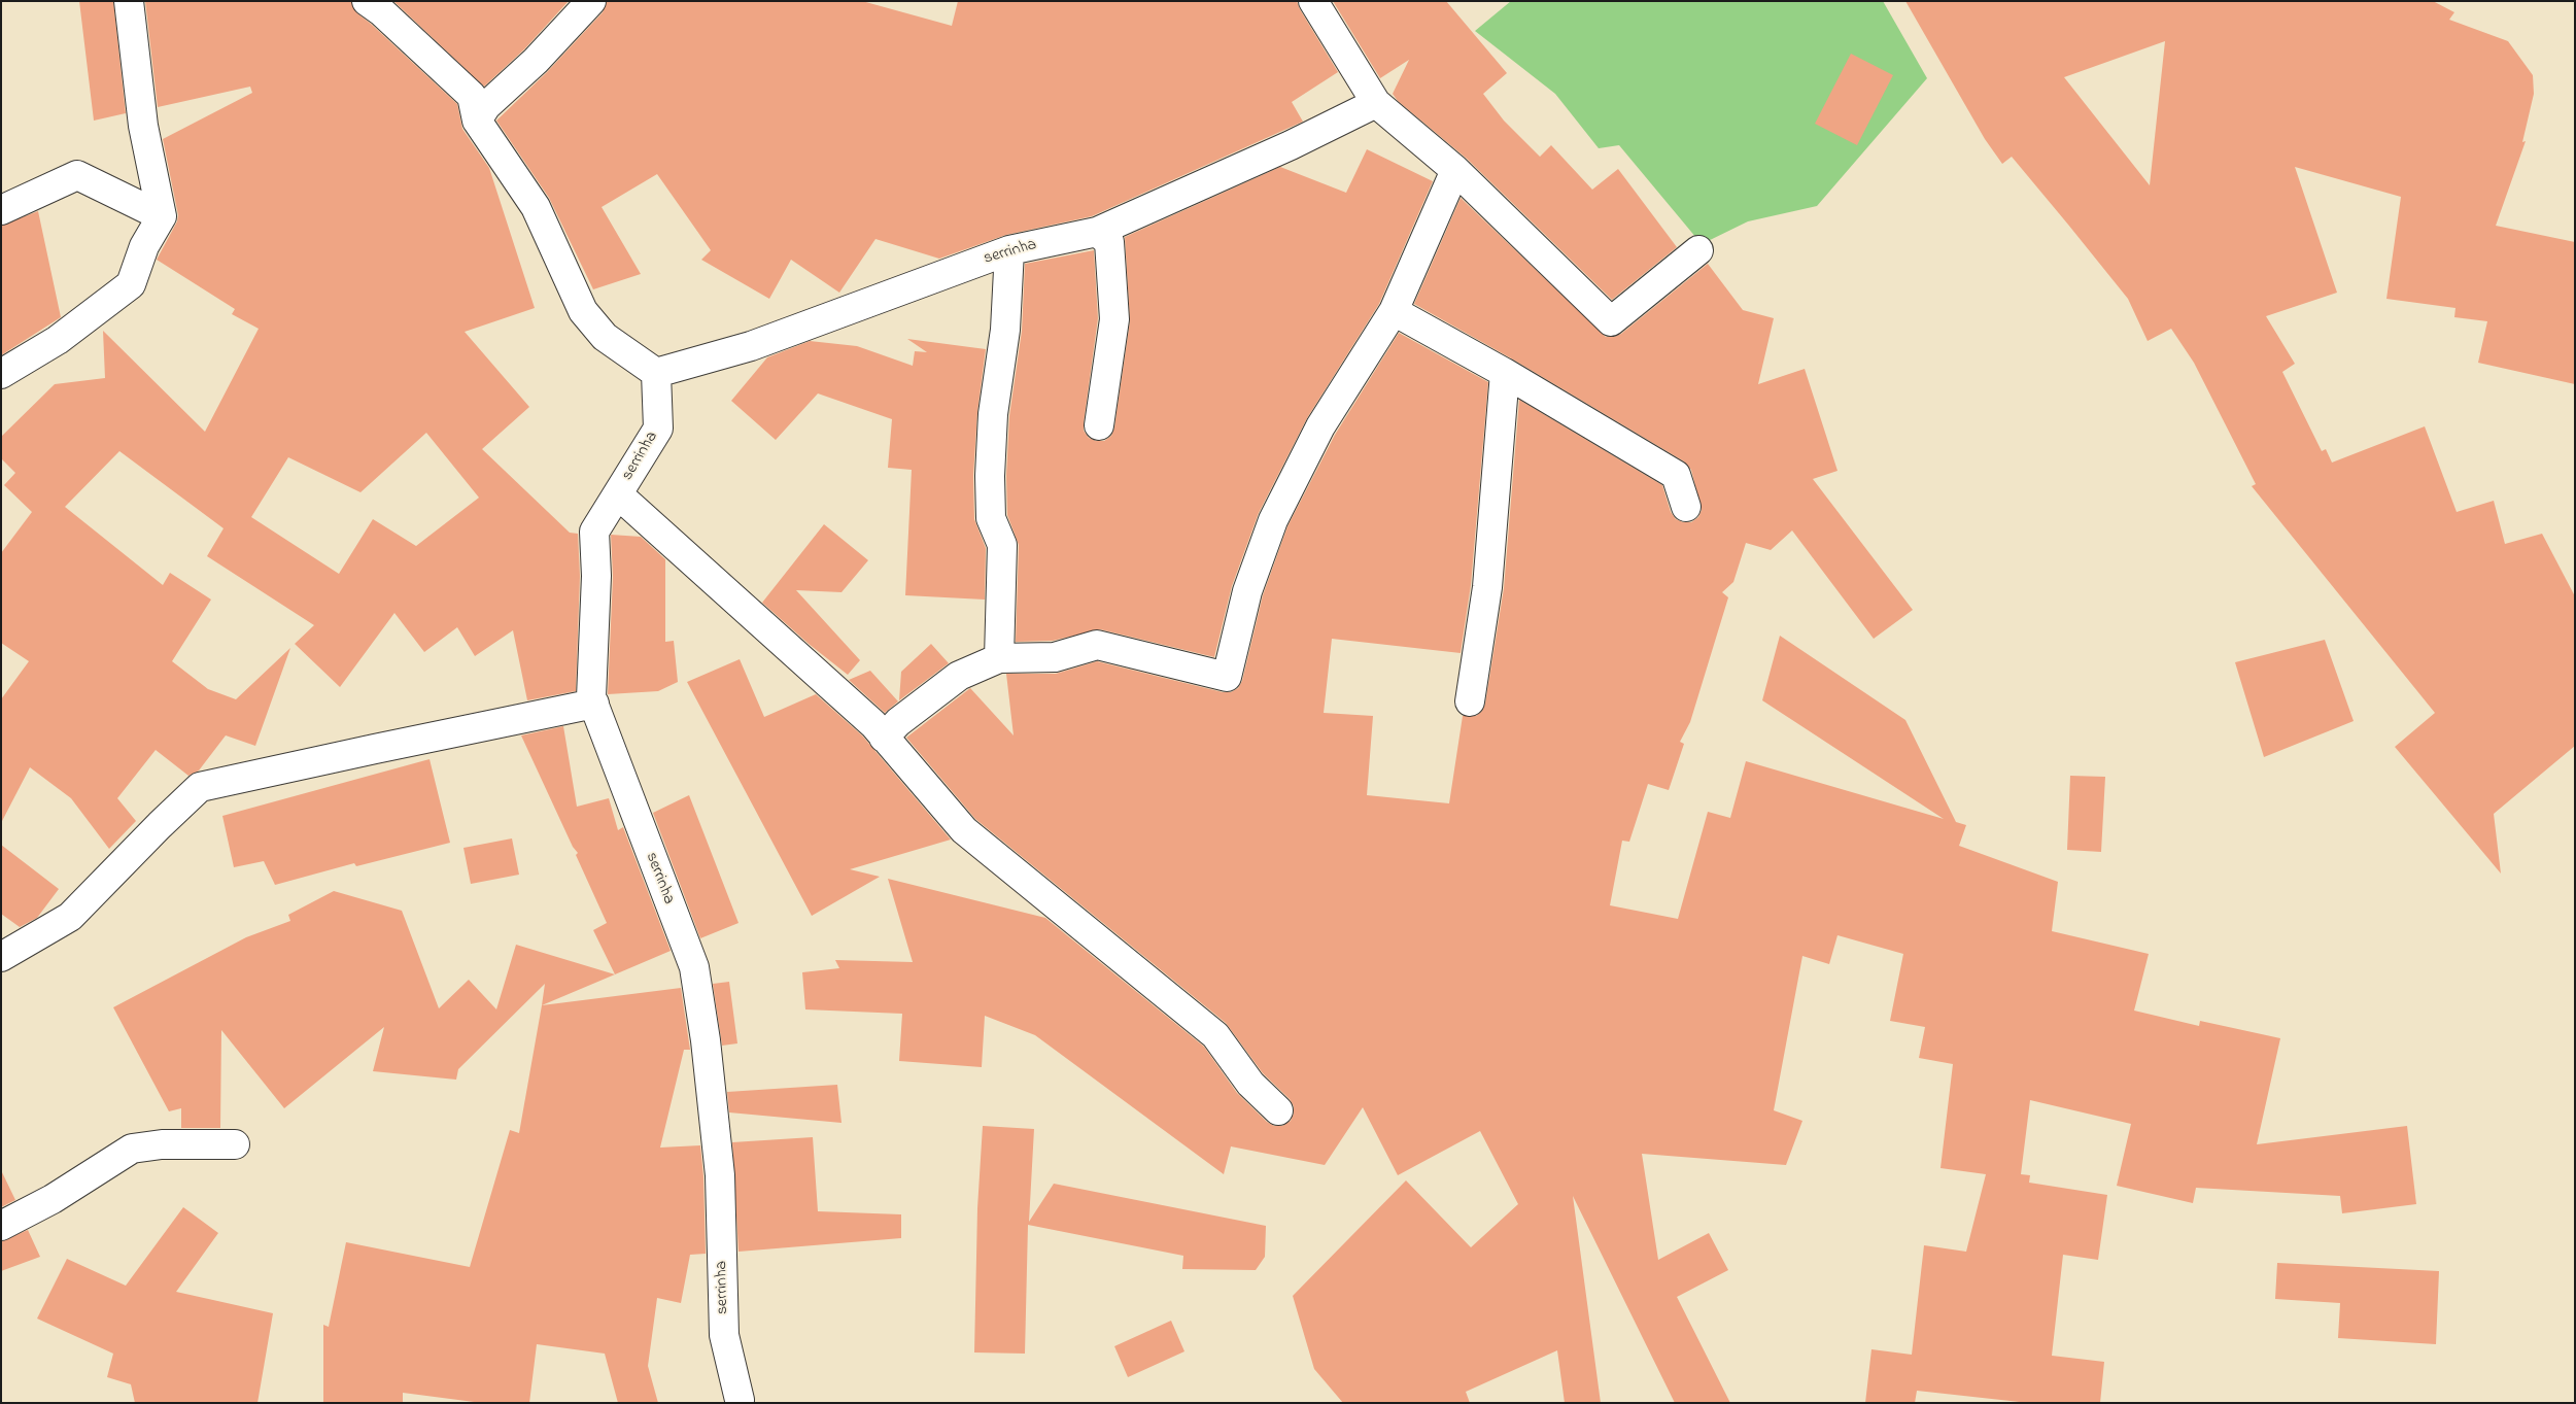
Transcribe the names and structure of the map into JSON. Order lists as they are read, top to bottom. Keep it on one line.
{"streets":{"street":["serrinha"]}}
